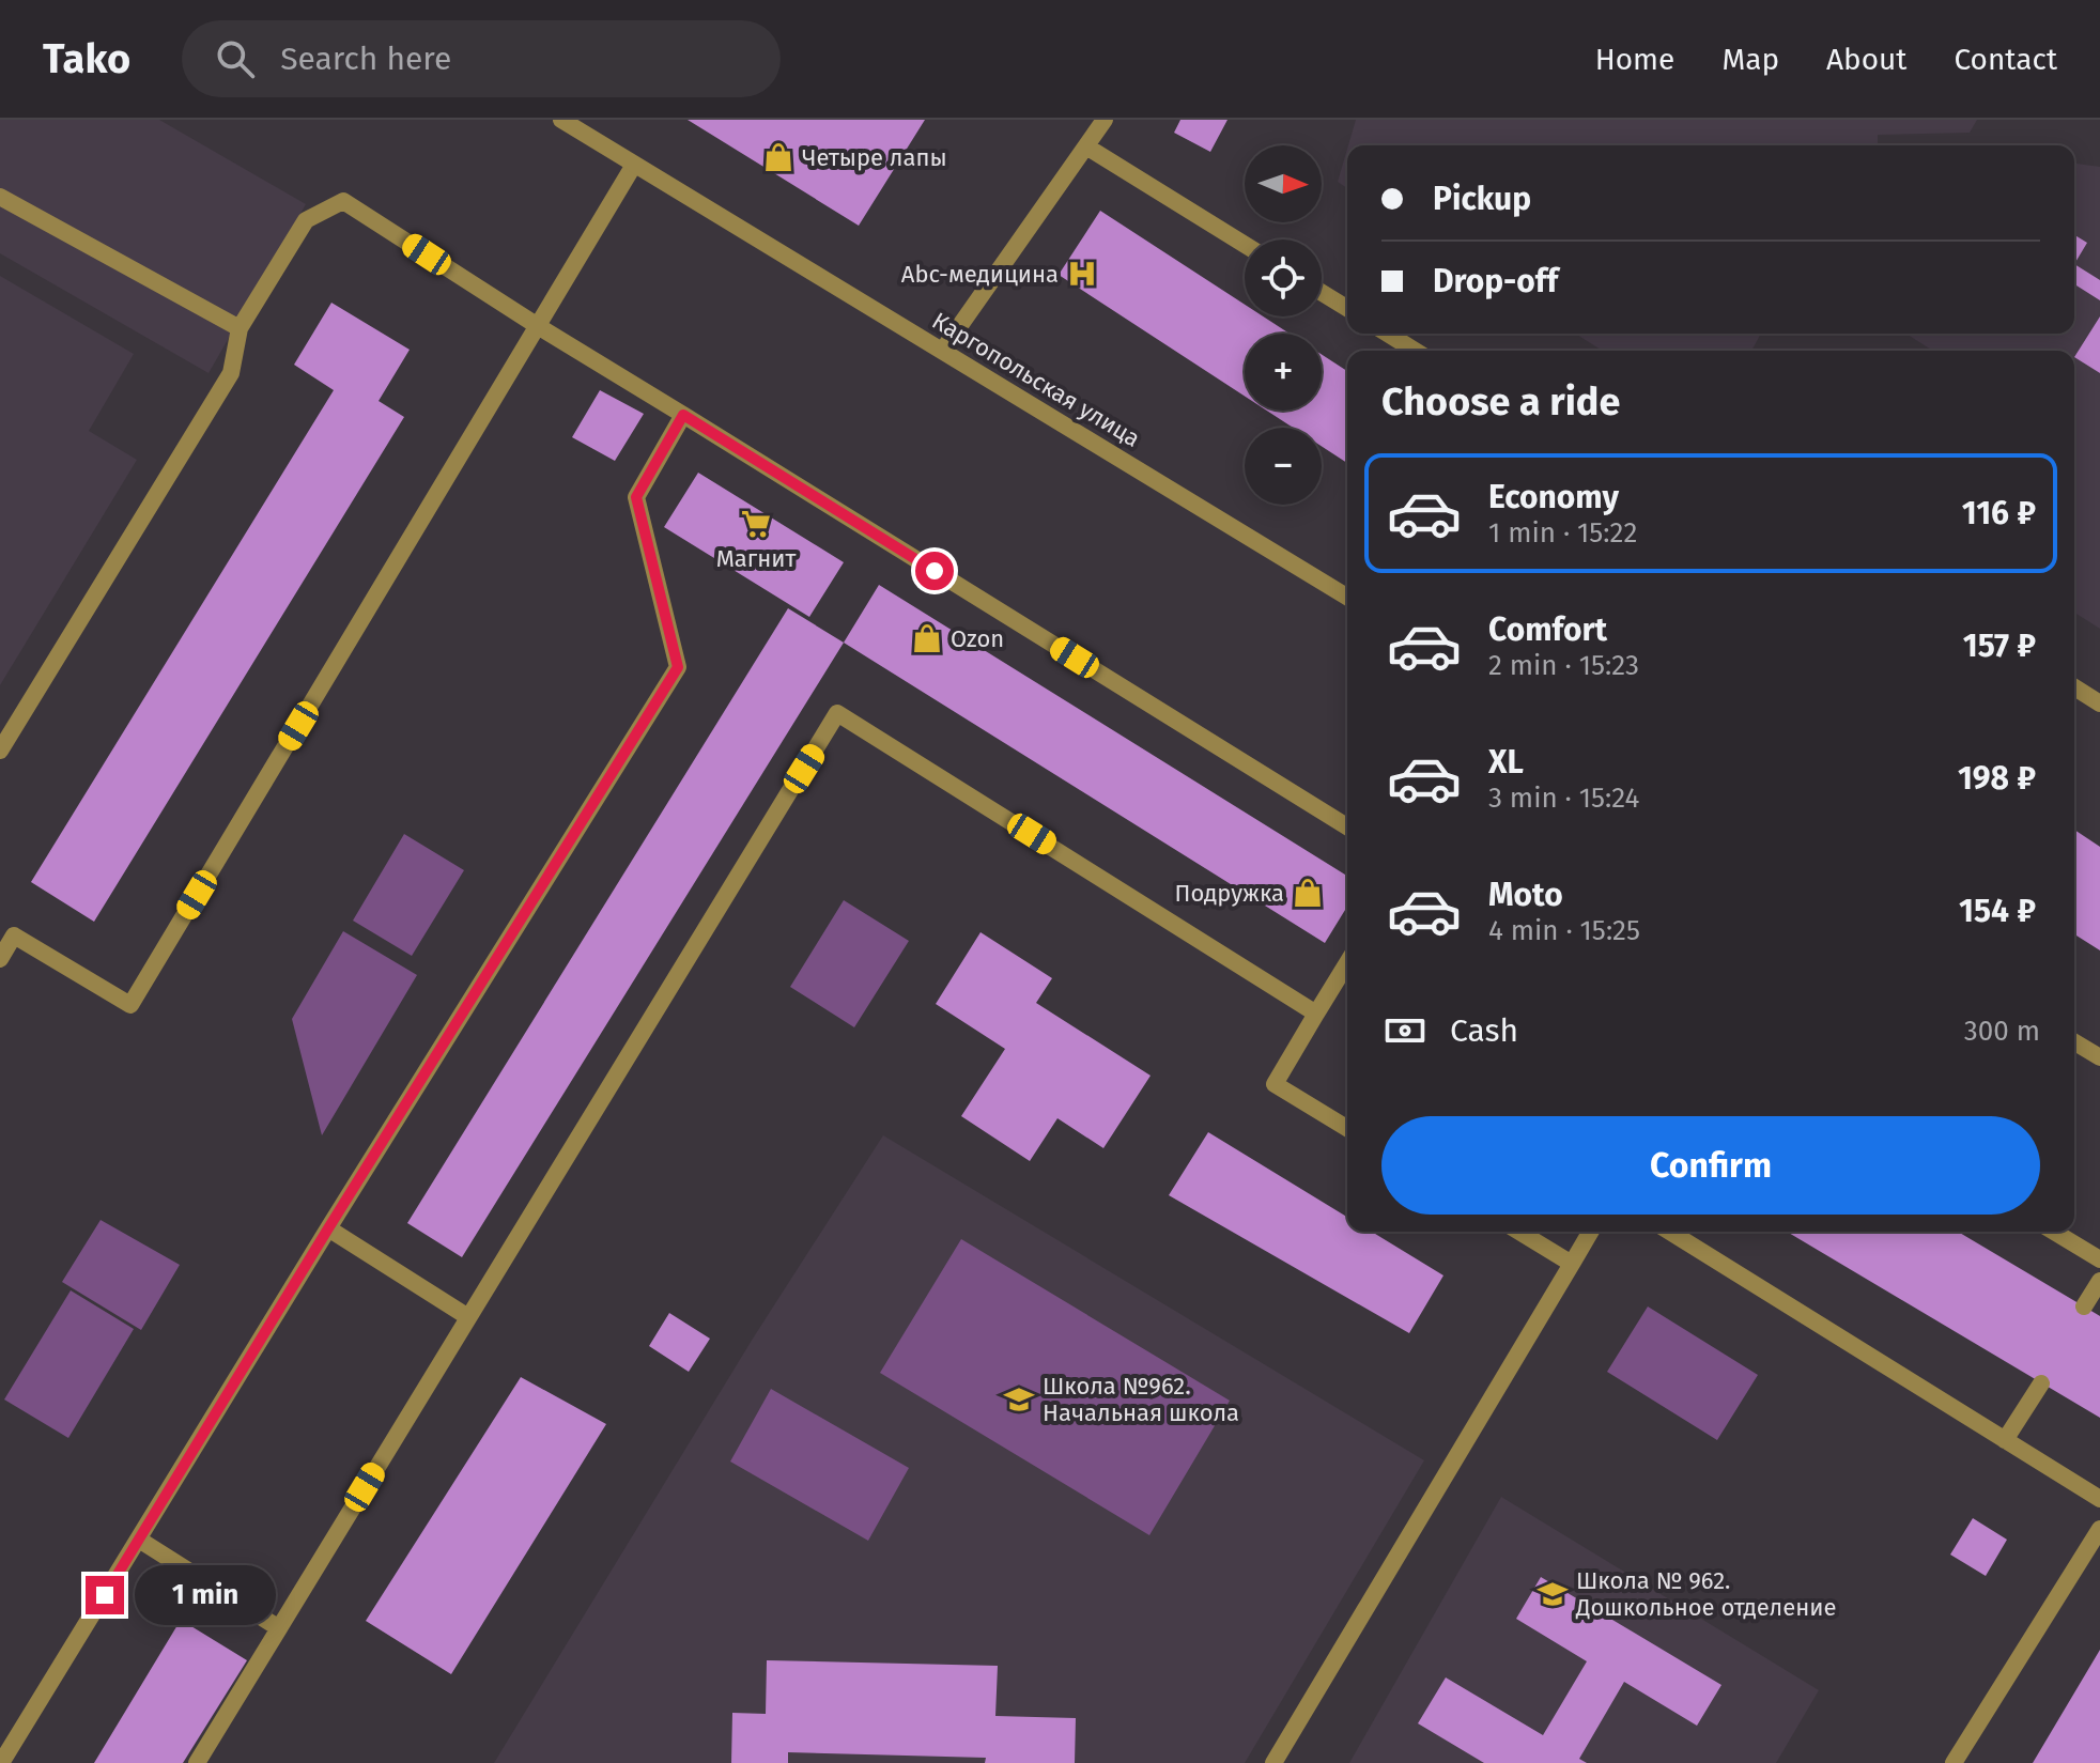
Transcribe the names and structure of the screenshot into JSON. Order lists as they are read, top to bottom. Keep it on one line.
{"streets":{"street":["Каргопольская улица"]},"places":{"shop":["Четыре лапы","Ozon","Подружка"],"hospital":["Abc-медицина"],"supermarket":["Магнит"],"school or university":["Школа №962. Начальная школа","Школа № 962. Дошкольное отделение"]},"north":"right","page":{"header":"Tako","search":"Search here","nav":["Home","Map","About","Contact"],"map_buttons":["+","−"],"banner":["Pickup","Drop-off"],"heading":"Choose a ride","list":[{"name":"Economy","note":"1 min · 15:22","value":"116 ₽"},{"name":"Comfort","note":"2 min · 15:23","value":"157 ₽"},{"name":"XL","note":"3 min · 15:24","value":"198 ₽"},{"name":"Moto","note":"4 min · 15:25","value":"154 ₽"}],"pay":["Cash","300 m"],"buttons":"Confirm","bubble":"1 min"}}
